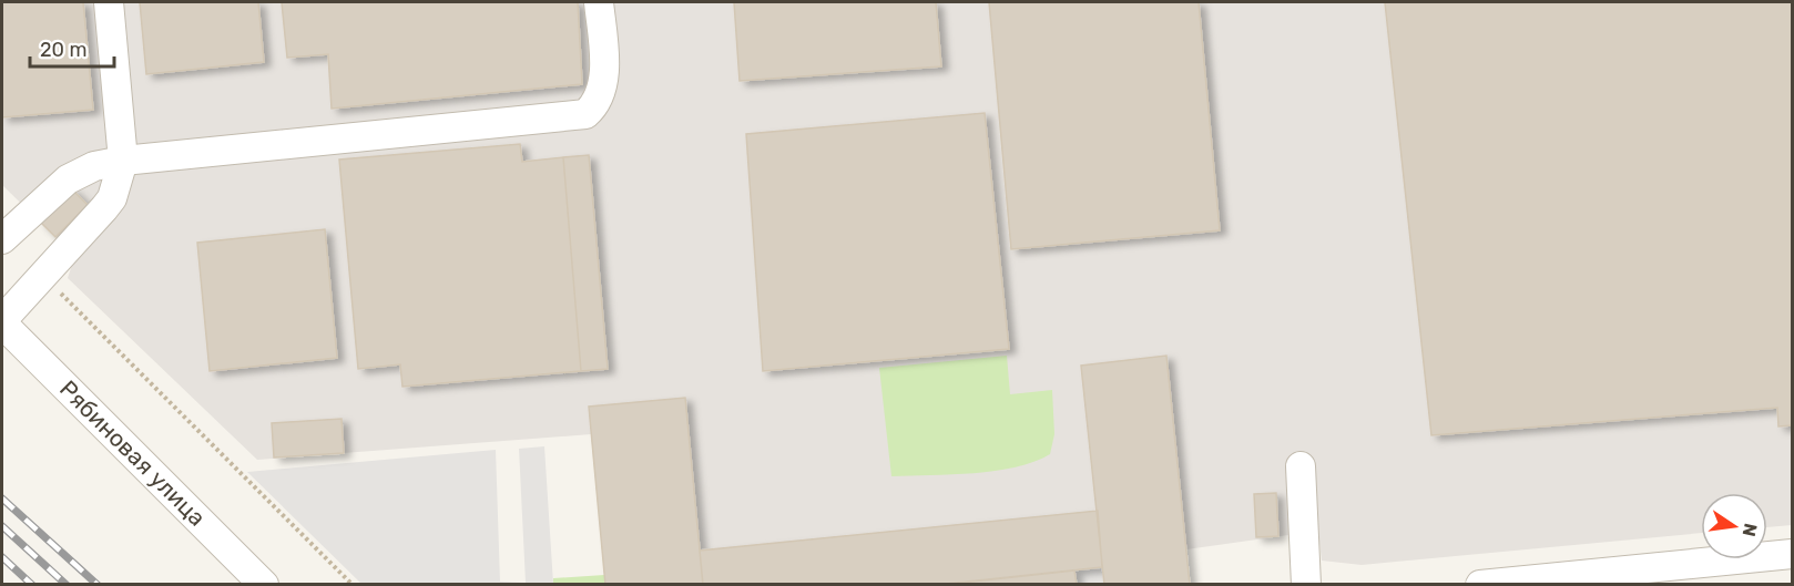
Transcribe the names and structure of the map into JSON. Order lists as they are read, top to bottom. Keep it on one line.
{"streets":{"street":["Рябиновая улица"]},"scale_bar":"20 m","north":"right"}
